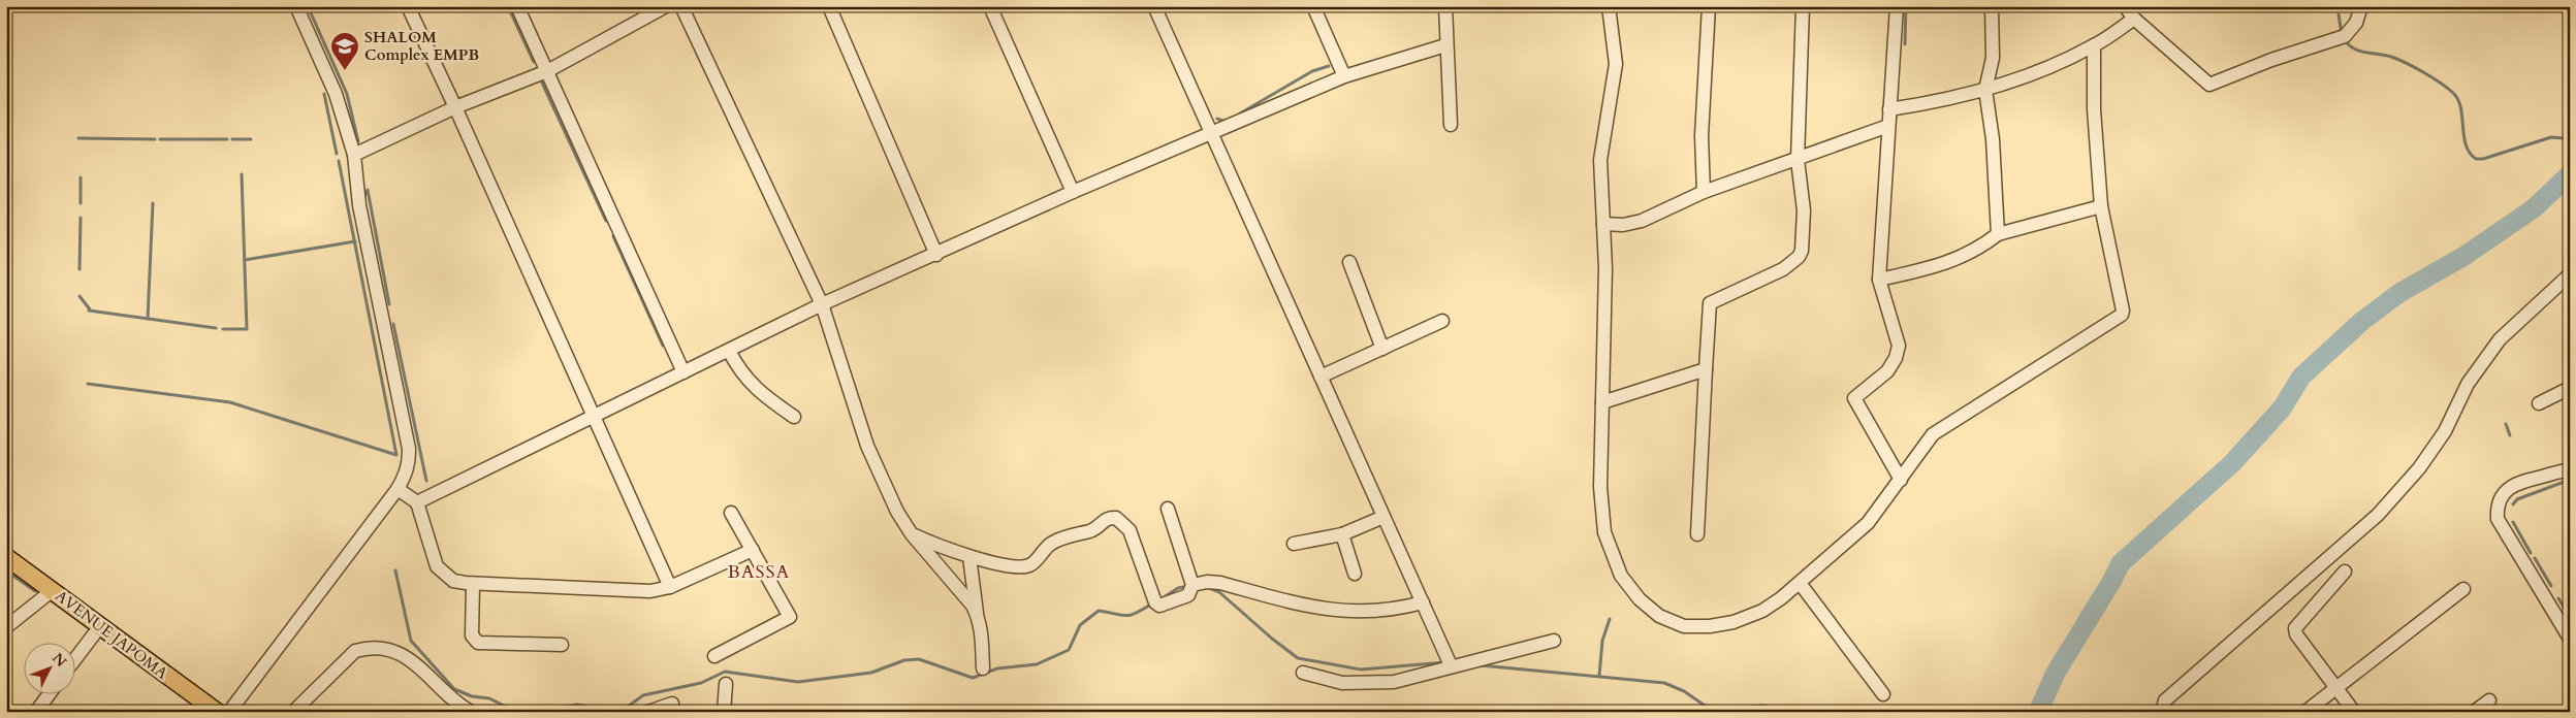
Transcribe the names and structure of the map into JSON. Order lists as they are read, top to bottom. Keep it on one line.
{"streets":{"main road":["AVENUE JAPOMA"]},"districts":["BASSA"],"places":{"school or university":["SHALOM Complex EMPB"]},"north":"top right"}
